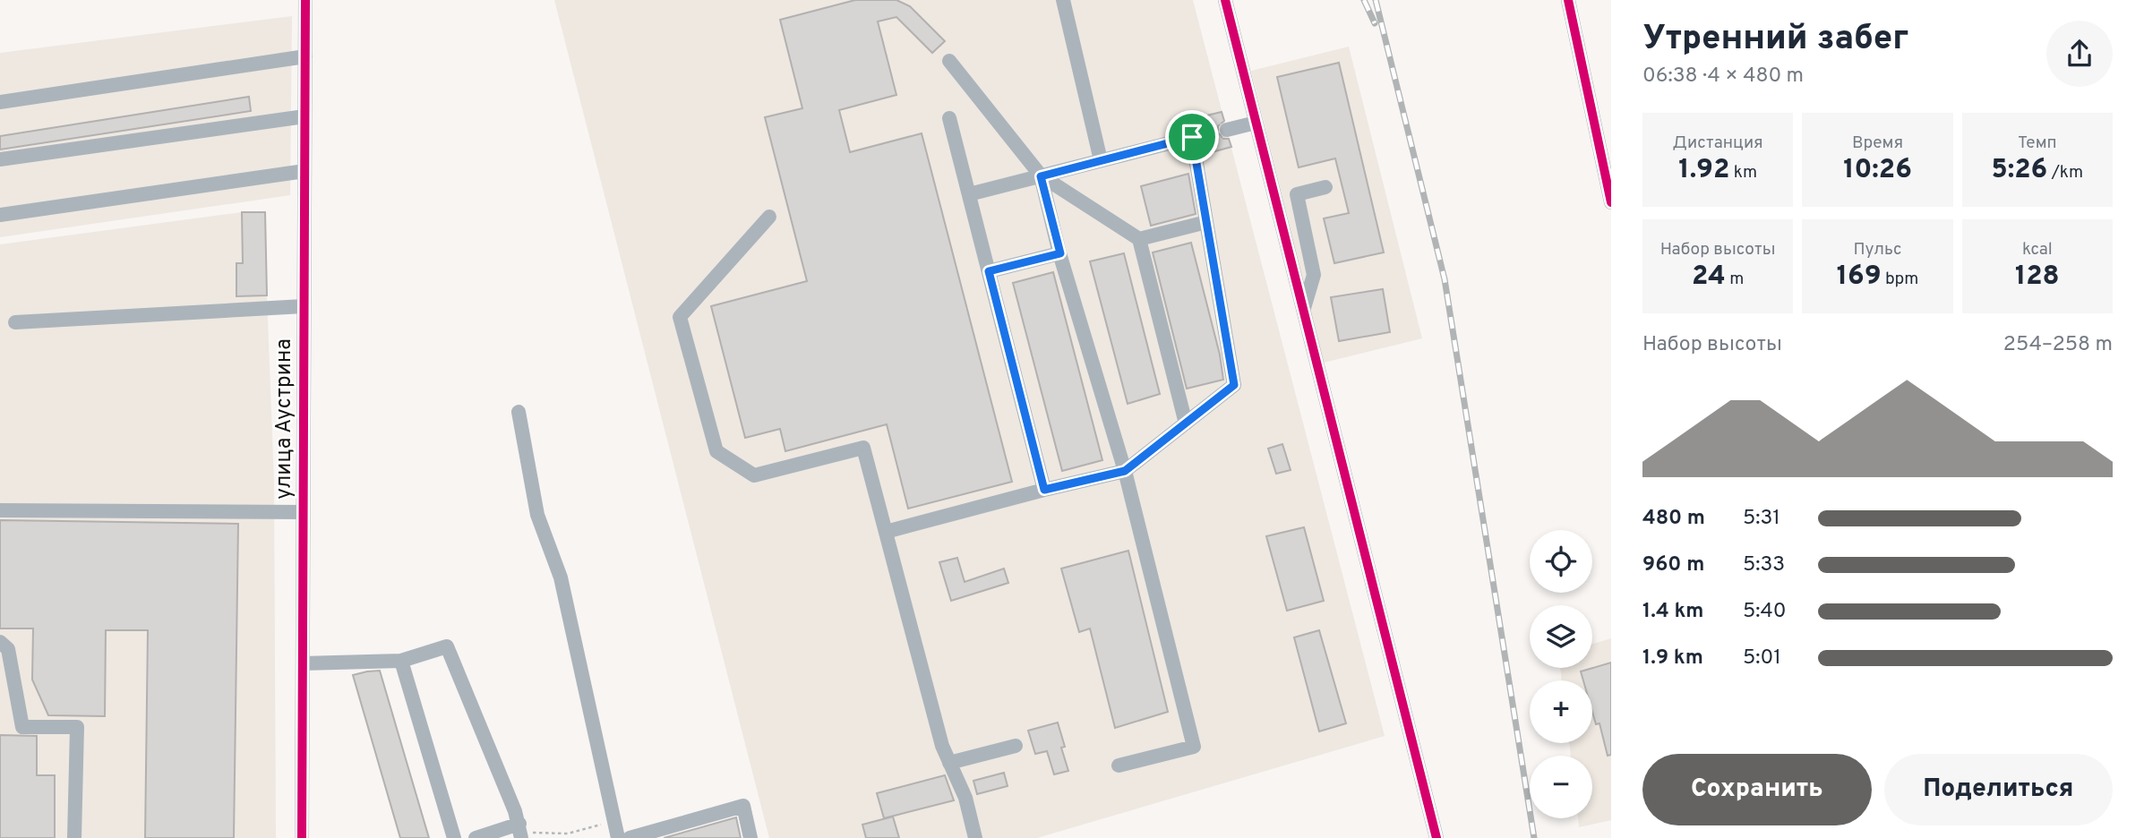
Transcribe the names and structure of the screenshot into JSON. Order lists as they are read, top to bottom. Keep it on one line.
{"streets":{"street":["улица Аустрина"]},"page":{"heading":["Утренний забег","06:38 · 4 × 480 m"],"stats":[["Дистанция","1.92 km"],["Время","10:26"],["Темп","5:26 /km"],["Набор высоты","24 m"],["Пульс","169 bpm"],["kcal","128"]],"chart":["Набор высоты","254–258 m"],"list":[{"name":"480 m","note":"5:31"},{"name":"960 m","note":"5:33"},{"name":"1.4 km","note":"5:40"},{"name":"1.9 km","note":"5:01"}],"map_buttons":["+","−"],"buttons":["Сохранить","Поделиться"]}}
